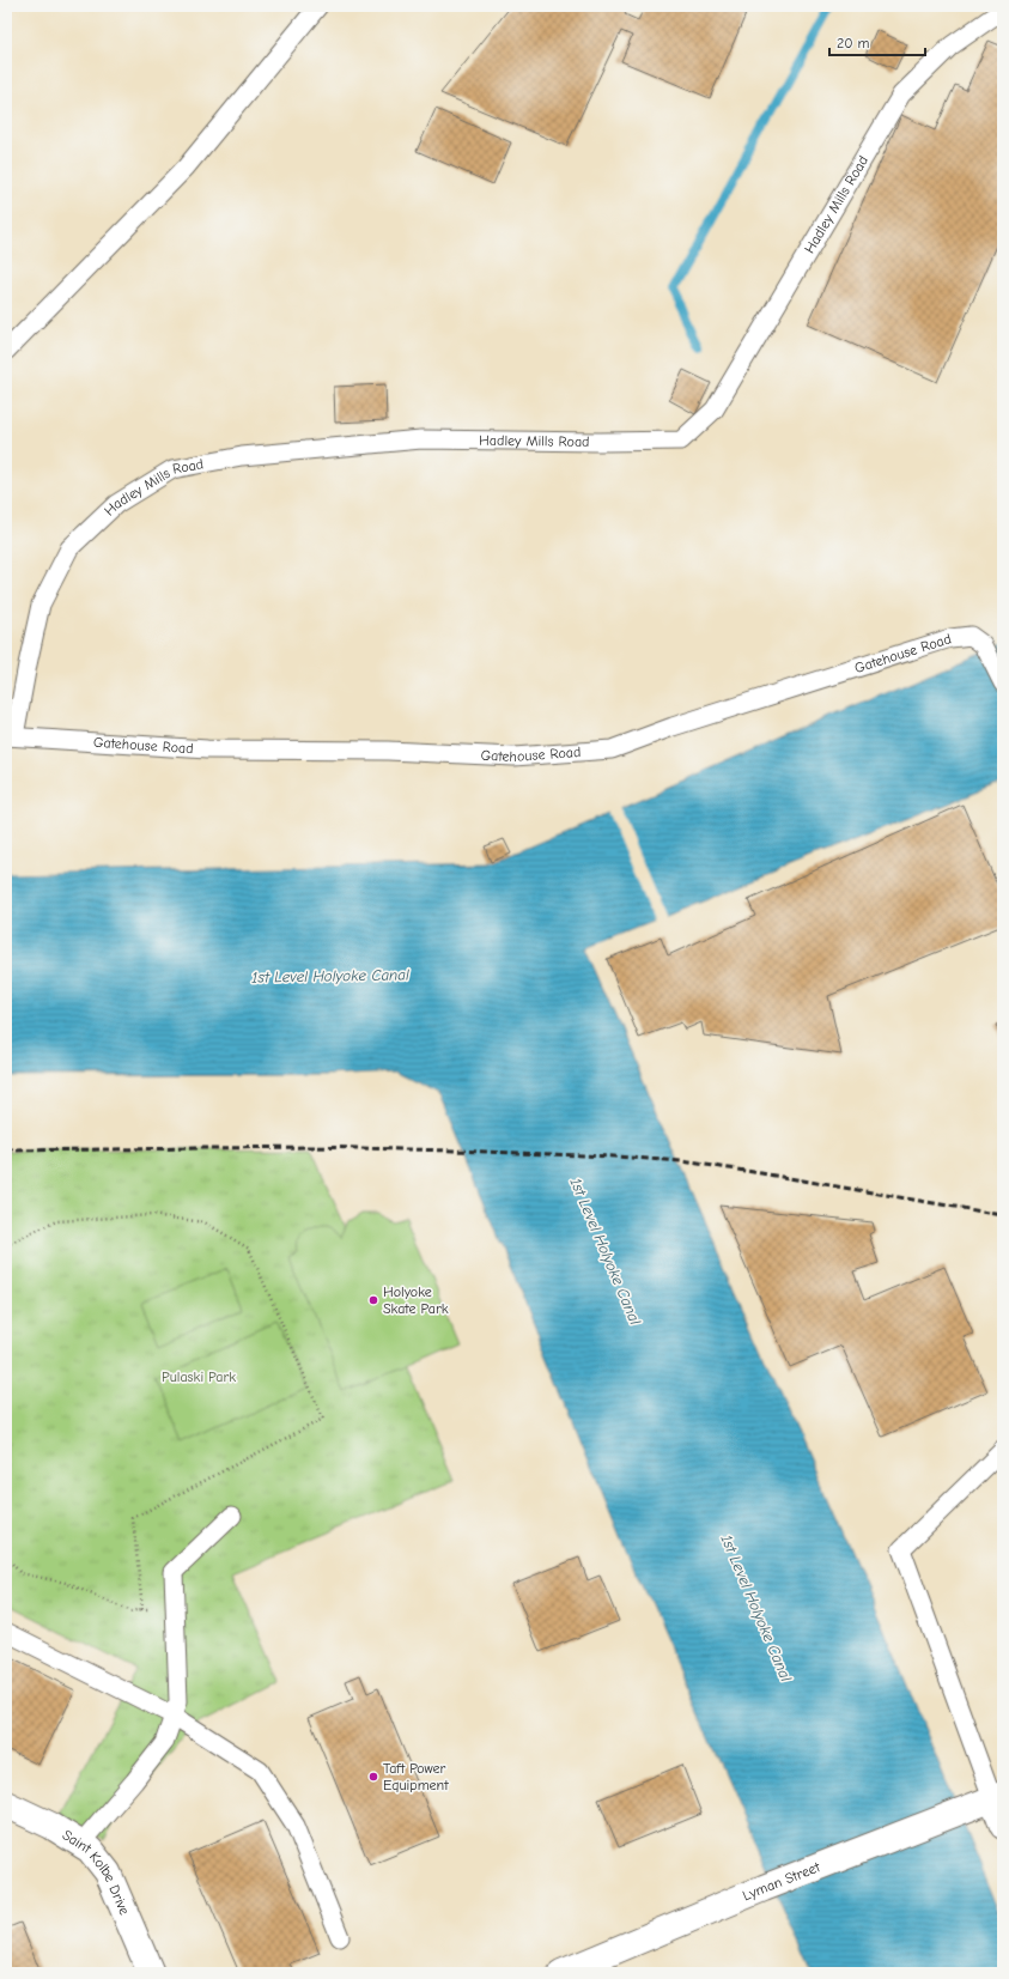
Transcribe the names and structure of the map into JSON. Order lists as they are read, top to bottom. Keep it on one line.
{"streets":{"main road":["Saint Kolbe Drive","Lyman Street"],"lane":["Hadley Mills Road","Gatehouse Road"]},"crossings":[["Hadley Mills Road","Gatehouse Road"]],"water":["1st Level Holyoke Canal"],"parks":["Pulaski Park"],"places":["Holyoke Skate Park","Taft Power Equipment"],"scale_bar":"20 m"}
